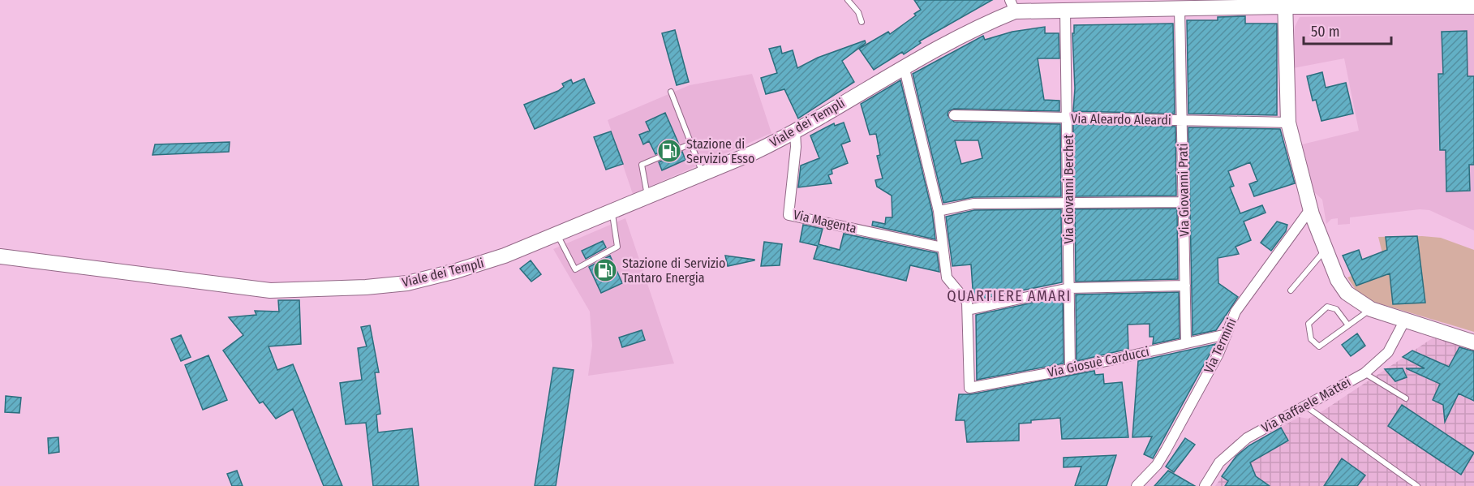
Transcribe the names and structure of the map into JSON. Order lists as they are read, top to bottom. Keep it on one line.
{"streets":{"main road":["Viale dei Templi"],"street":["Via Aleardo Aleardi","Via Giovanni Berchet","Via Giovanni Prati","Via Magenta","Via Termini","Via Giosuè Carducci","Via Raffaele Mattei"]},"crossings":[["Via Aleardo Aleardi","Via Giovanni Berchet"],["Via Aleardo Aleardi","Via Giovanni Prati"],["Viale dei Templi","Via Giovanni Berchet"],["Viale dei Templi","Via Giovanni Prati"],["Viale dei Templi","Via Magenta"],["Via Giovanni Berchet","Via Giosuè Carducci"],["Via Giovanni Prati","Via Giosuè Carducci"],["Via Termini","Via Giosuè Carducci"]],"districts":["QUARTIERE AMARI"],"places":{"fuel station":["Stazione di Servizio Esso","Stazione di Servizio Tantaro Energia"]},"scale_bar":"50 m"}
